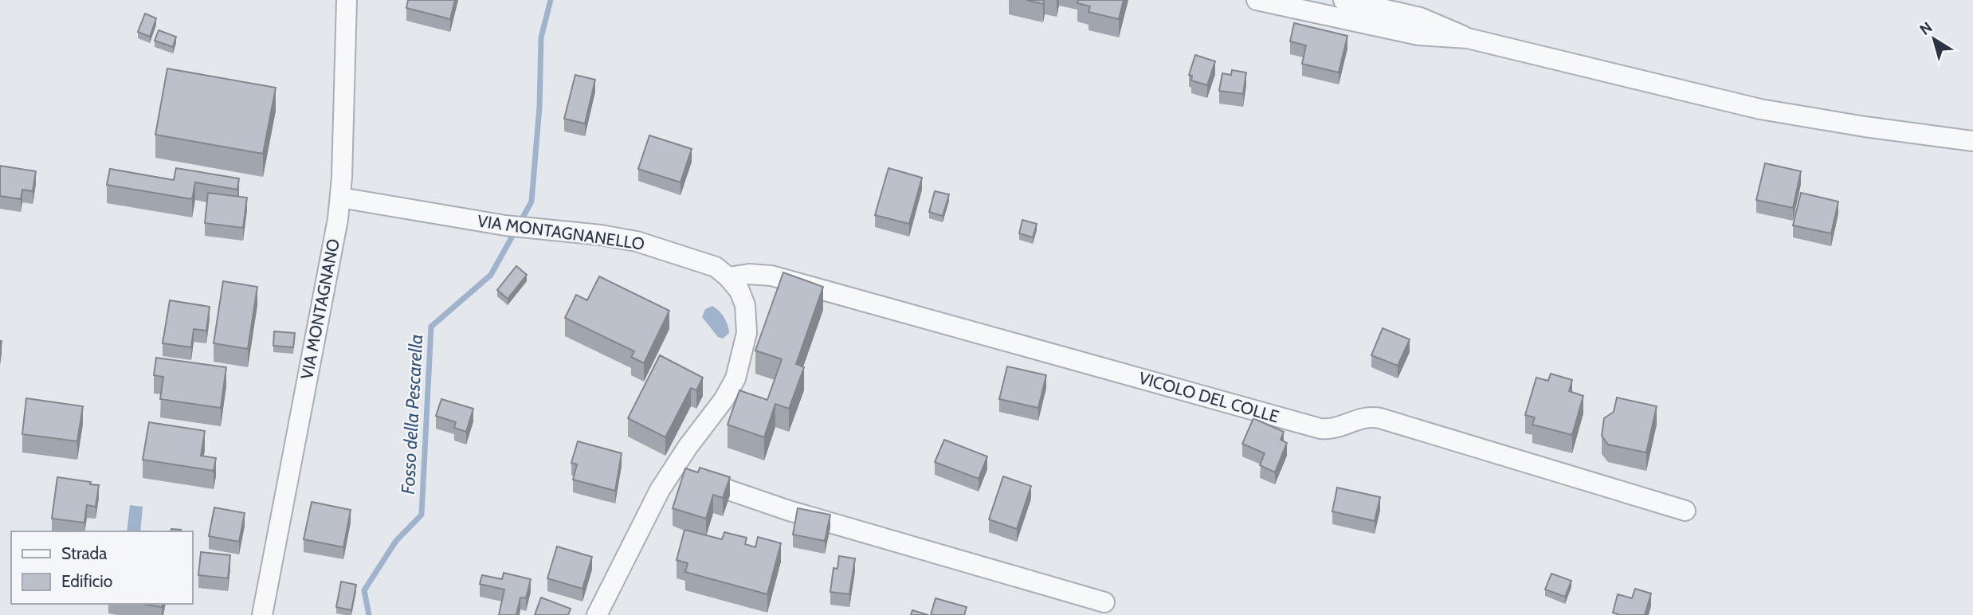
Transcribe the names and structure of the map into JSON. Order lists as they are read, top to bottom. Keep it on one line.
{"streets":{"street":["VIA MONTAGNANELLO","VIA MONTAGNANO","VICOLO DEL COLLE"]},"crossings":[["VIA MONTAGNANELLO","VIA MONTAGNANO"],["VIA MONTAGNANELLO","VICOLO DEL COLLE"]],"water":["Fosso della Pescarella"],"legend":["Strada","Edificio"],"north":"top left"}
